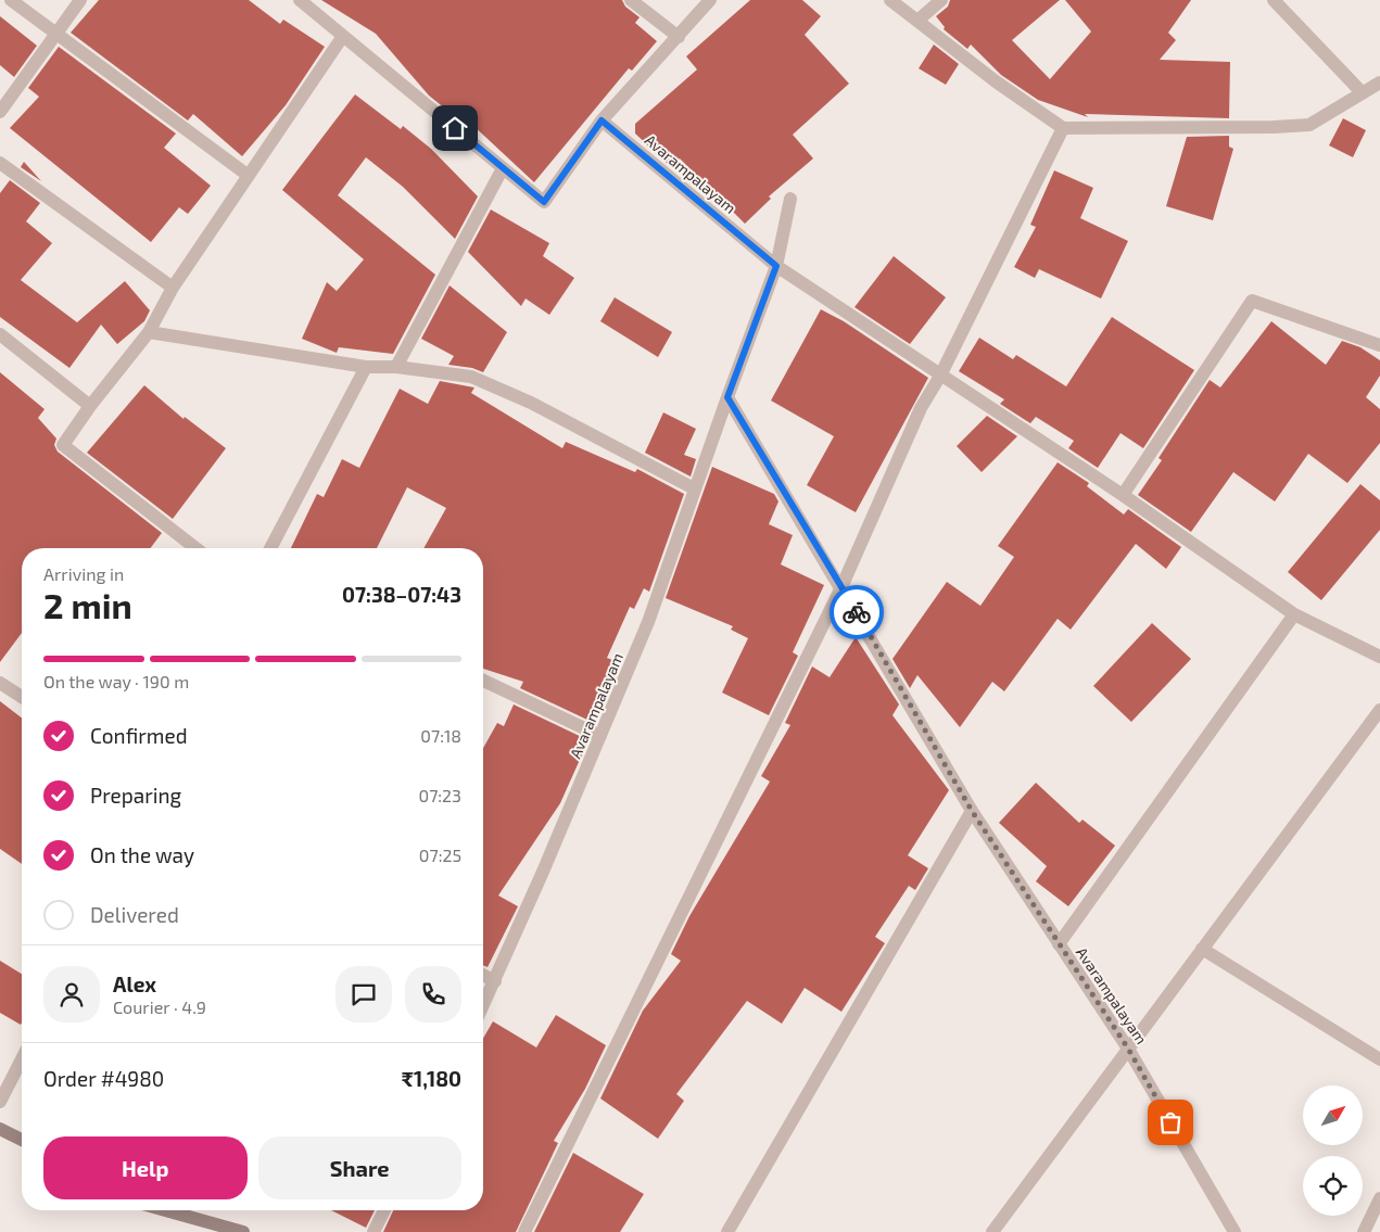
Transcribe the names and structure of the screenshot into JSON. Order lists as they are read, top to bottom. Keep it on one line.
{"streets":{"street":["Avarampalayam"]},"north":"top right","page":{"heading":["2 min","Arriving in","07:38–07:43"],"panel":["Alex","Courier · 4.9","Order #4980","₹1,180"],"bar":"On the way · 190 m","list":[["Confirmed","07:18"],["Preparing","07:23"],["On the way","07:25"],"Delivered"],"buttons":["Help","Share"]}}
